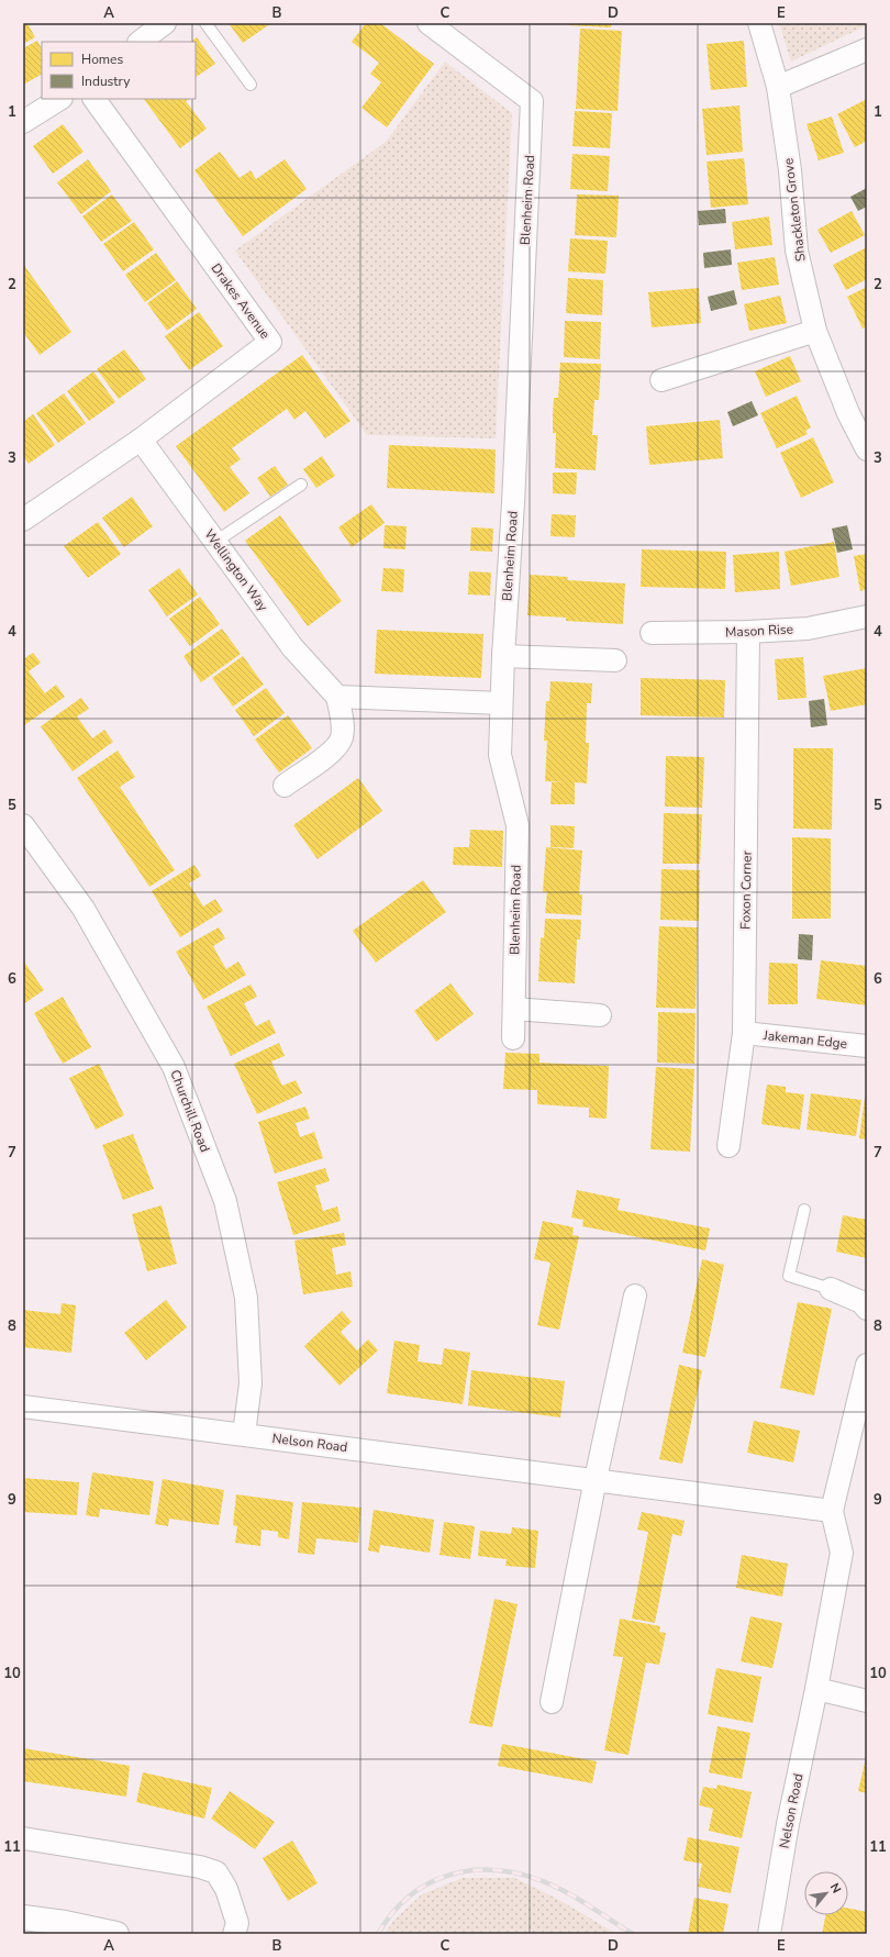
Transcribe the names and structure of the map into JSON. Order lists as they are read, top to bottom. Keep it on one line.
{"streets":{"street":["Blenheim Road","Shackleton Grove","Drakes Avenue","Wellington Way","Mason Rise","Foxon Corner","Jakeman Edge","Churchill Road","Nelson Road"]},"crossings":[["Drakes Avenue","Wellington Way"],["Mason Rise","Foxon Corner"],["Foxon Corner","Jakeman Edge"],["Churchill Road","Nelson Road"]],"legend":["Homes","Industry"],"north":"top right","grid":{"columns":["A","B","C","D","E"],"rows":["1","2","3","4","5","6","7","8","9","10","11"]}}
